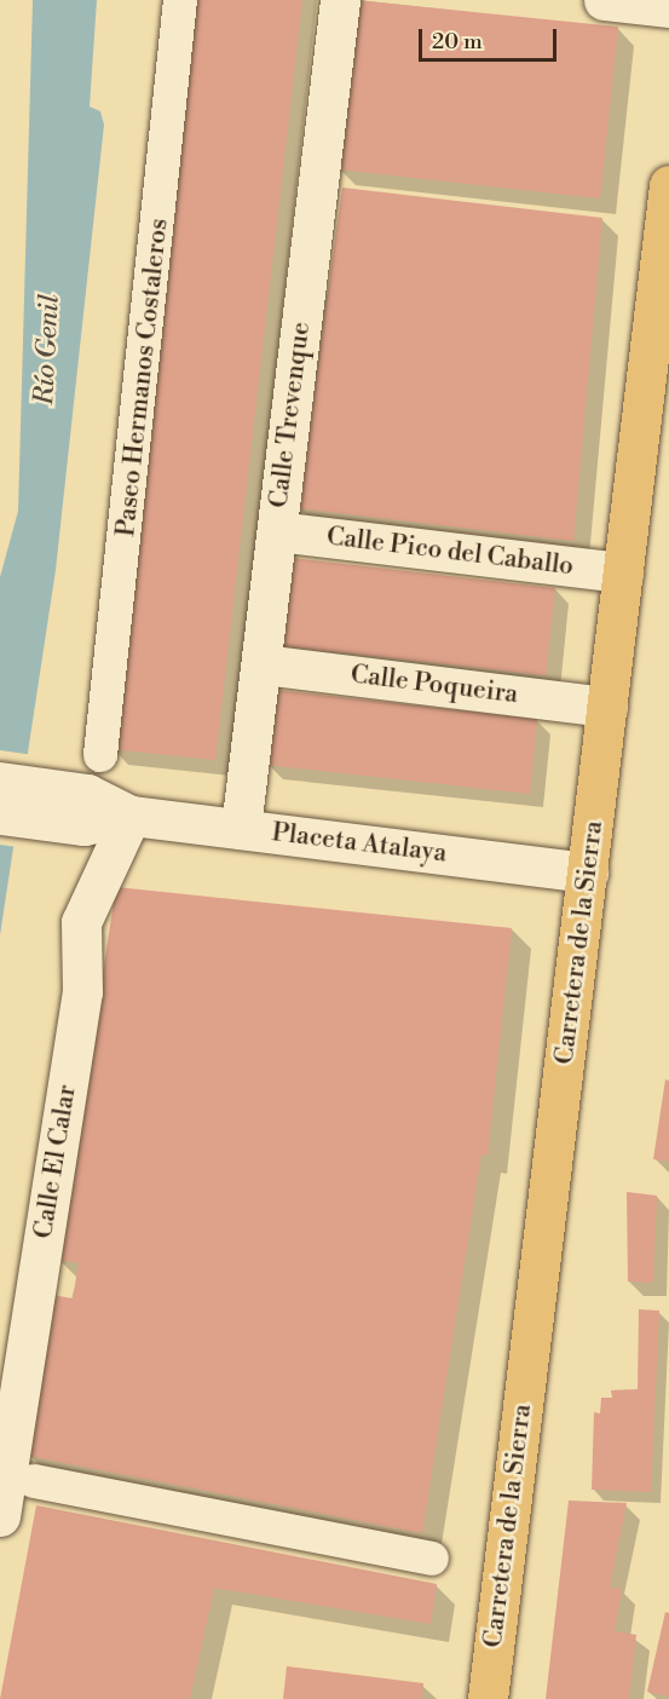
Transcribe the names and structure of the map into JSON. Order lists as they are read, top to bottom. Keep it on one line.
{"streets":{"main road":["Carretera de la Sierra"],"street":["Paseo Hermanos Costaleros","Calle Trevenque","Calle Pico del Caballo","Calle Poqueira","Placeta Atalaya","Calle El Calar"]},"crossings":[["Calle Trevenque","Calle Pico del Caballo"],["Calle Trevenque","Calle Poqueira"],["Calle Trevenque","Placeta Atalaya"],["Calle Pico del Caballo","Carretera de la Sierra"],["Calle Poqueira","Carretera de la Sierra"],["Placeta Atalaya","Carretera de la Sierra"],["Placeta Atalaya","Calle El Calar"]],"water":["Río Genil"],"scale_bar":"20 m"}
